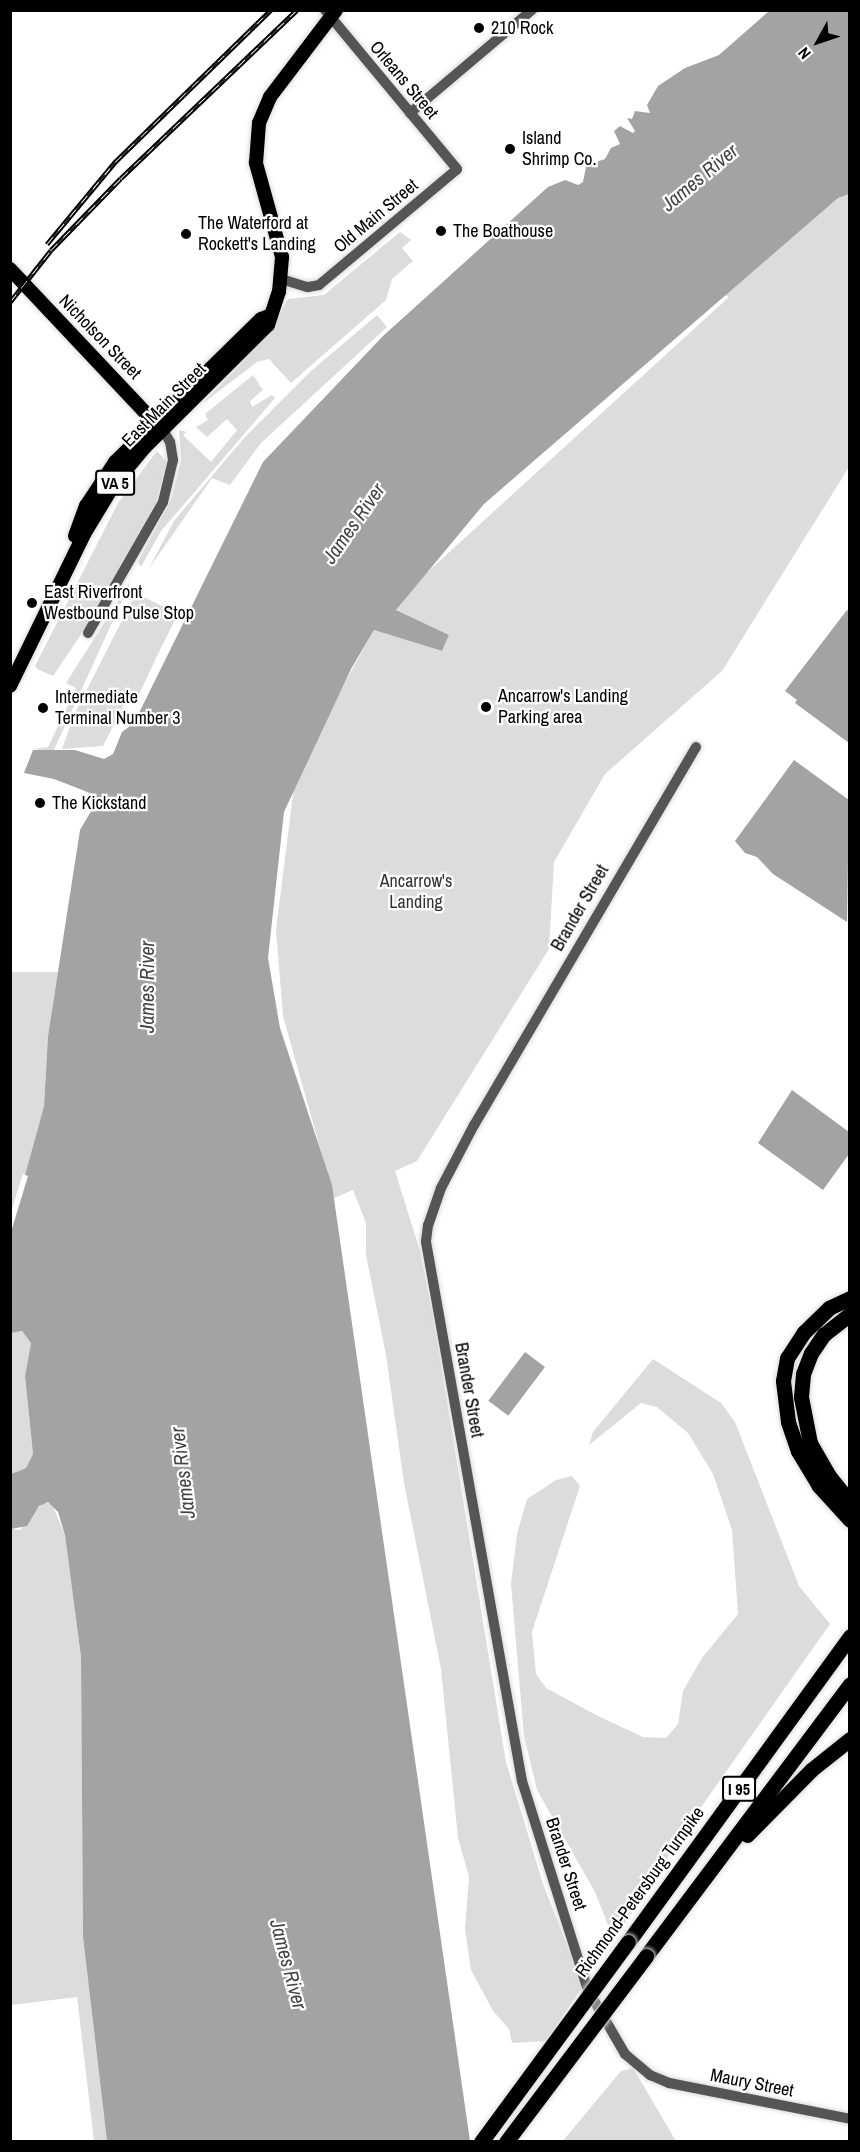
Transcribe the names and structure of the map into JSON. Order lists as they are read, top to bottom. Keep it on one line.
{"streets":{"highway":["I 95","Richmond-Petersburg Turnpike"],"main road":["Nicholson Street","East Main Street","VA 5"],"street":["Orleans Street","Old Main Street","Brander Street","Maury Street"]},"crossings":[["Orleans Street","Old Main Street"],["Orleans Street","East Main Street"],["Old Main Street","East Main Street"],["Nicholson Street","East Main Street"],["Brander Street","Maury Street"]],"water":["James River"],"parks":["Ancarrow's Landing"],"places":["210 Rock","Island Shrimp Co.","The Boathouse","The Waterford at Rockett's Landing","East Riverfront Westbound Pulse Stop","Ancarrow's Landing Parking area","Intermediate Terminal Number 3","The Kickstand"],"north":"bottom left"}
